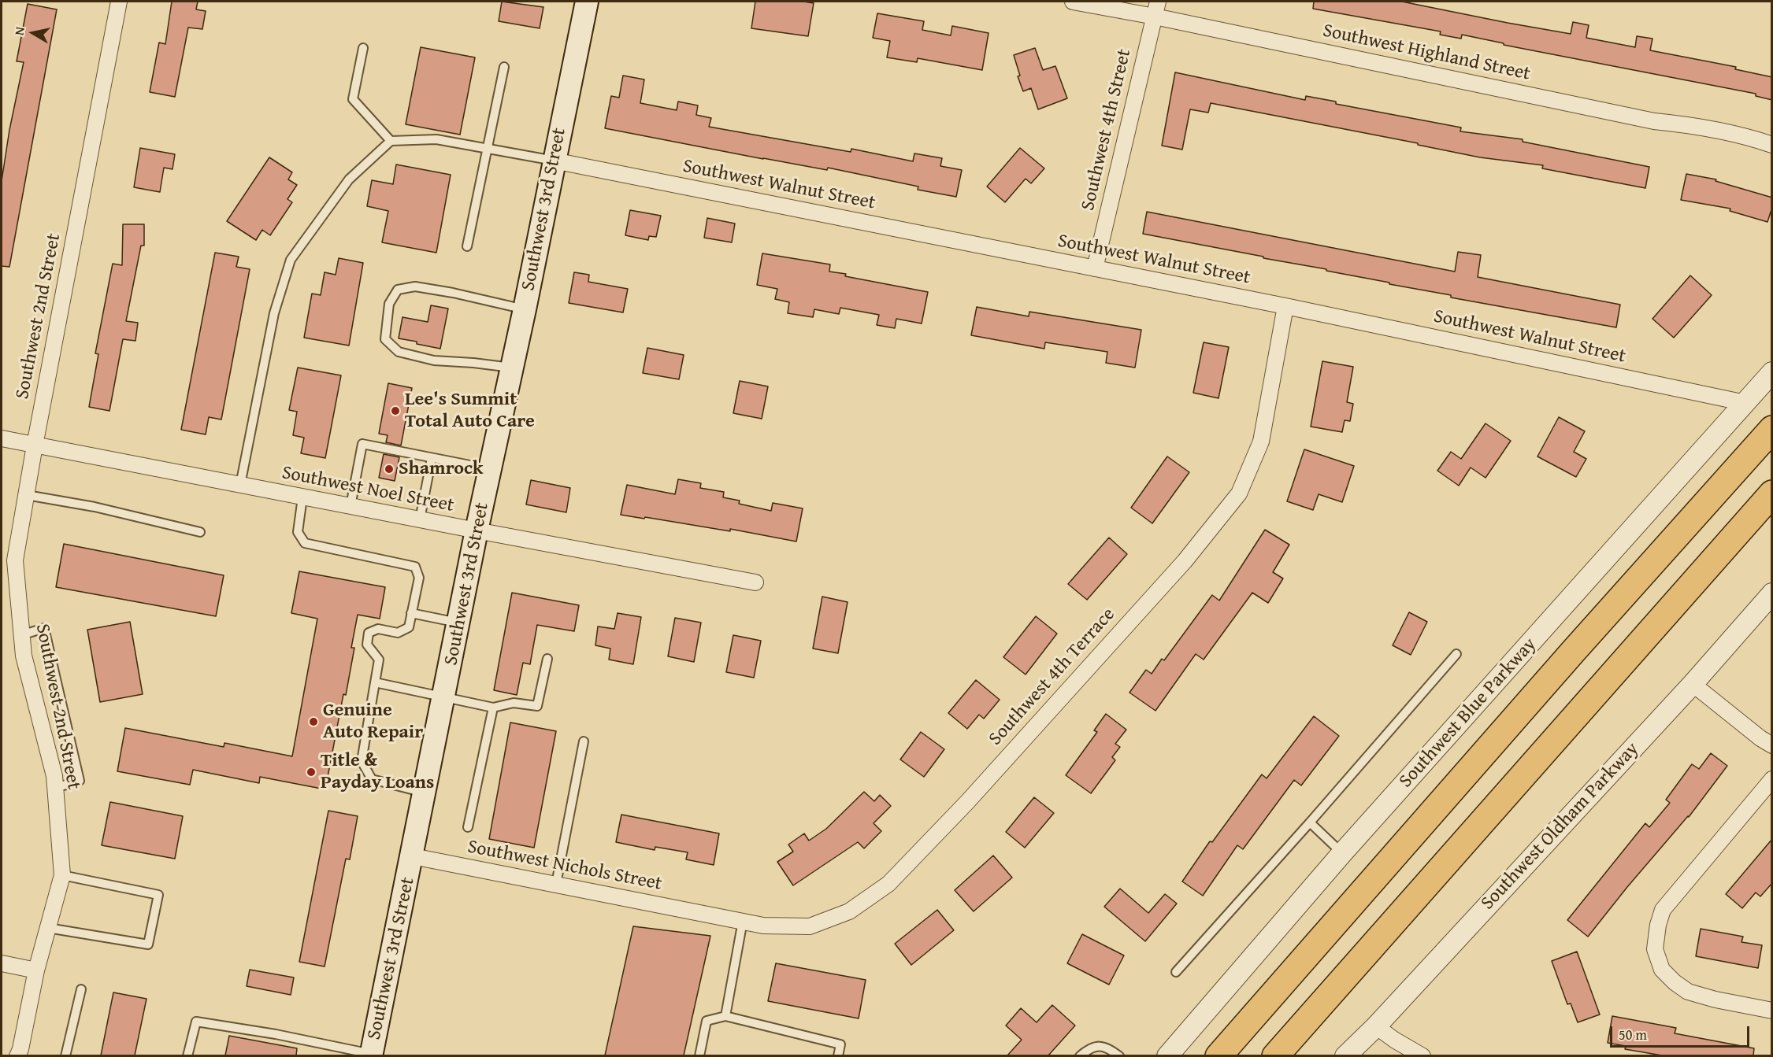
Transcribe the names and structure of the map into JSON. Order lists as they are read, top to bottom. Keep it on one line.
{"streets":{"main road":["Southwest 3rd Street"],"street":["Southwest Highland Street","Southwest 4th Street","Southwest Walnut Street","Southwest 2nd Street","Southwest Noel Street","Southwest 4th Terrace","Southwest Blue Parkway","Southwest Oldham Parkway","Southwest Nichols Street"]},"crossings":[["Southwest Highland Street","Southwest 4th Street"],["Southwest 4th Street","Southwest Walnut Street"],["Southwest Walnut Street","Southwest 3rd Street"],["Southwest Walnut Street","Southwest 4th Terrace"],["Southwest Walnut Street","Southwest Blue Parkway"],["Southwest 3rd Street","Southwest Noel Street"],["Southwest 3rd Street","Southwest Nichols Street"],["Southwest 2nd Street","Southwest Noel Street"],["Southwest 4th Terrace","Southwest Nichols Street"]],"places":["Lee's Summit Total Auto Care","Shamrock","Genuine Auto Repair","Title & Payday Loans"],"scale_bar":"50 m","north":"left"}
